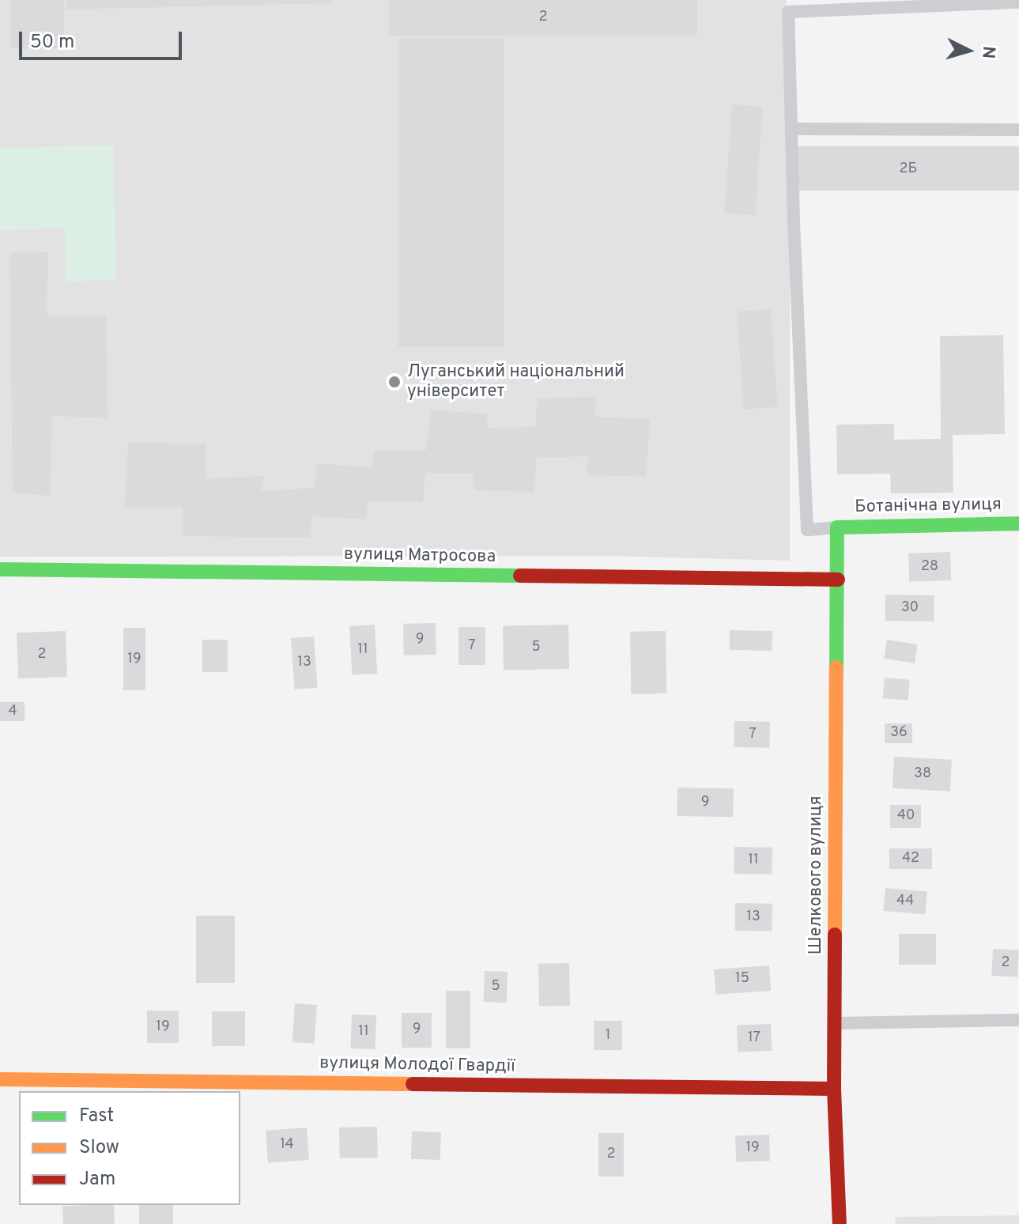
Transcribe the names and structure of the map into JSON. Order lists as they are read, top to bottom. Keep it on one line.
{"streets":{"street":["Ботанічна вулиця","вулиця Матросова","Шелкового вулиця","вулиця Молодої Гвардії"]},"crossings":[["Ботанічна вулиця","Шелкового вулиця"],["вулиця Матросова","Шелкового вулиця"],["Шелкового вулиця","вулиця Молодої Гвардії"]],"places":["Луганський національний університет"],"house_numbers":["2","2Б","28","30","9","7","5","11","2","19","13","4","36","7","38","9","40","42","11","44","13","2","15","5","19","9","11","1","17","14","19","2"],"legend":["Fast","Slow","Jam"],"scale_bar":"50 m","north":"right"}
